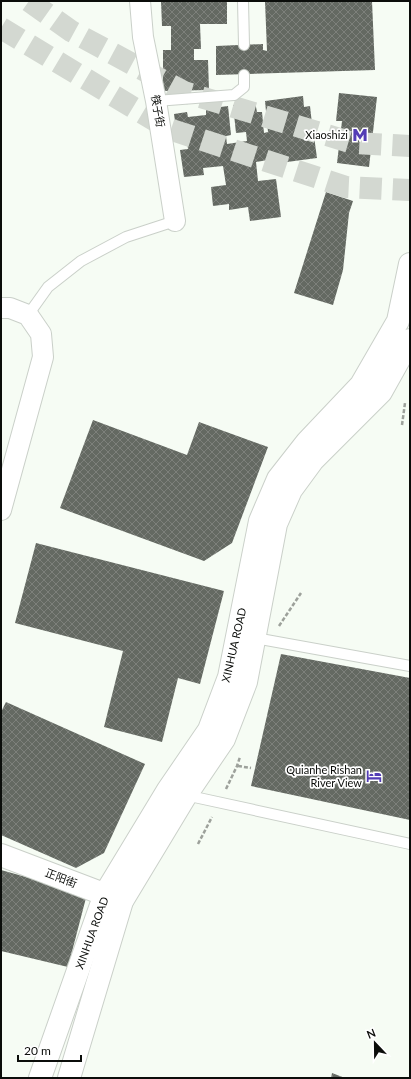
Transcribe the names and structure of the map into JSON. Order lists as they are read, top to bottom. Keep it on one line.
{"streets":{"main road":["XINHUA ROAD","正阳街"],"street":["筷子街"]},"crossings":[["XINHUA ROAD","正阳街"]],"places":{"metro station":["Xiaoshizi"],"hotel":["Quianhe Rishan River View"]},"scale_bar":"20 m","north":"top"}
